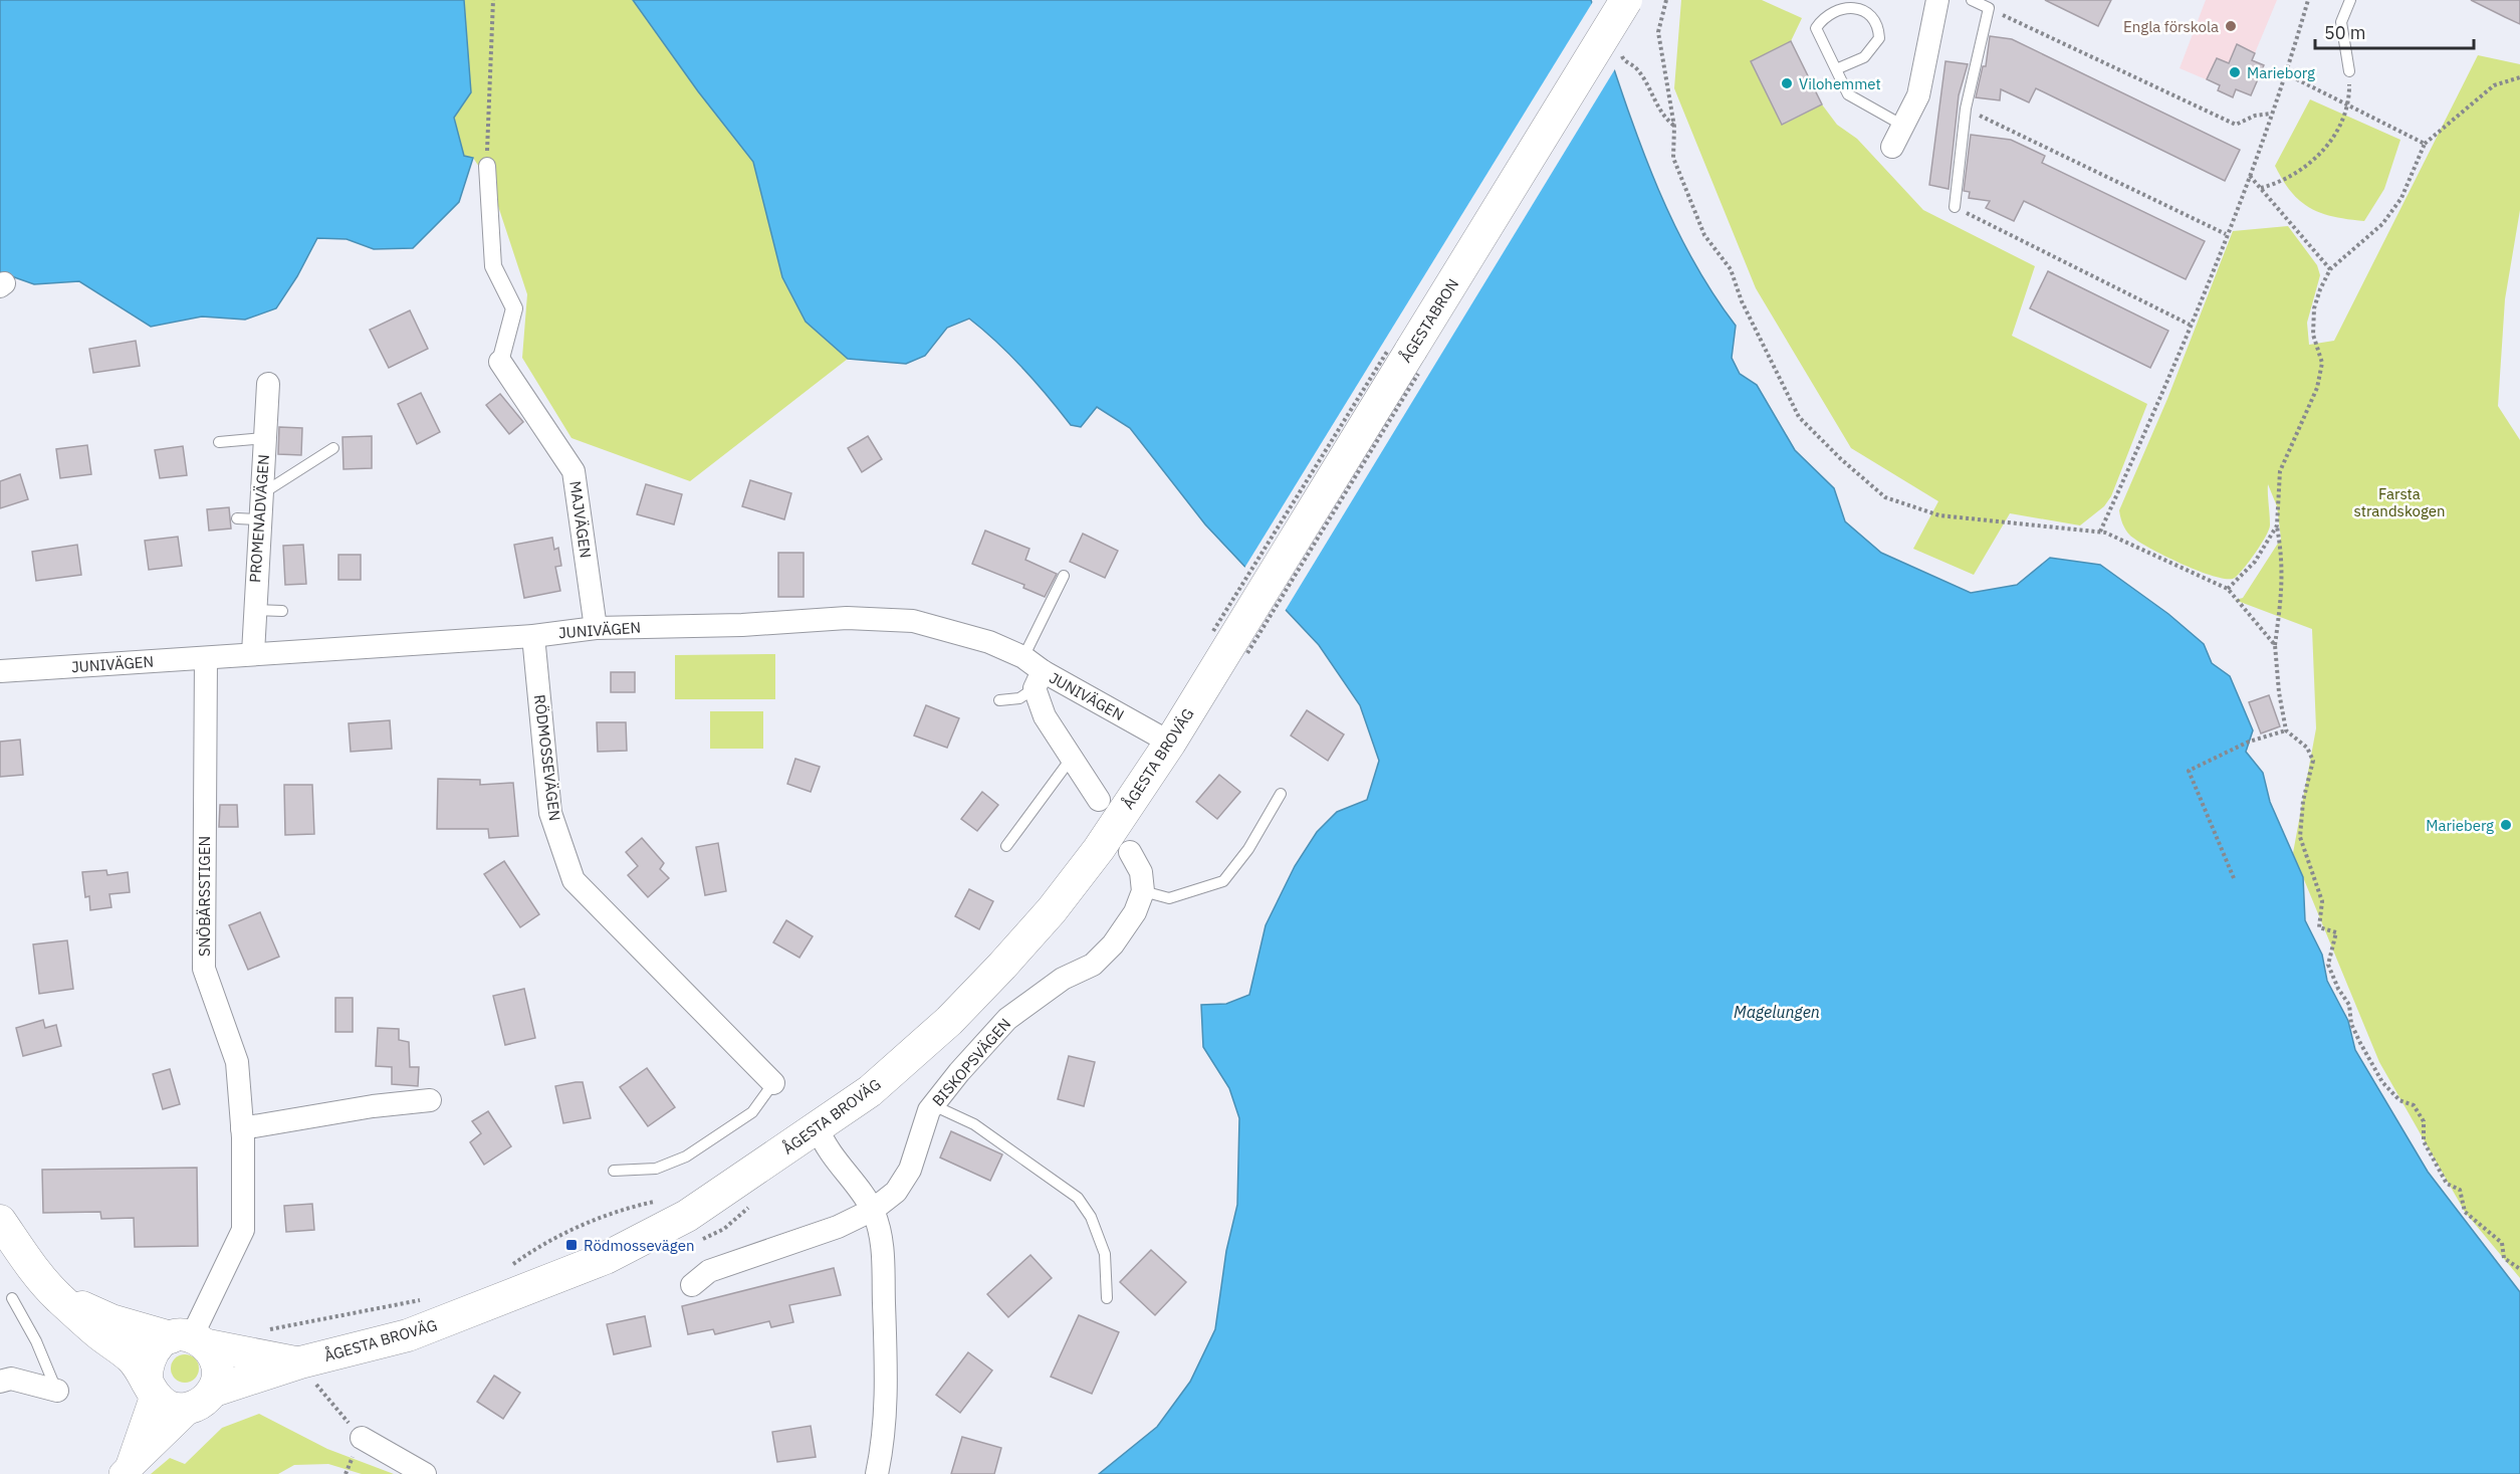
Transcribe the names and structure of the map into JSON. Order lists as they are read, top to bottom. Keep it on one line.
{"streets":{"main road":["ÅGESTABRON","ÅGESTA BROVÄG"],"street":["PROMENADVÄGEN","MAJVÄGEN","JUNIVÄGEN","RÖDMOSSEVÄGEN","SNÖBÄRSSTIGEN","BISKOPSVÄGEN"]},"crossings":[["ÅGESTABRON","ÅGESTA BROVÄG"],["PROMENADVÄGEN","JUNIVÄGEN"],["MAJVÄGEN","JUNIVÄGEN"],["JUNIVÄGEN","RÖDMOSSEVÄGEN"],["JUNIVÄGEN","ÅGESTA BROVÄG"],["JUNIVÄGEN","SNÖBÄRSSTIGEN"],["ÅGESTA BROVÄG","SNÖBÄRSSTIGEN"]],"water":["Magelungen"],"parks":["Farsta strandskogen"],"places":{"other":["Engla förskola","Marieborg","Vilohemmet","Marieberg"],"transit":["Rödmossevägen"]},"scale_bar":"50 m"}
